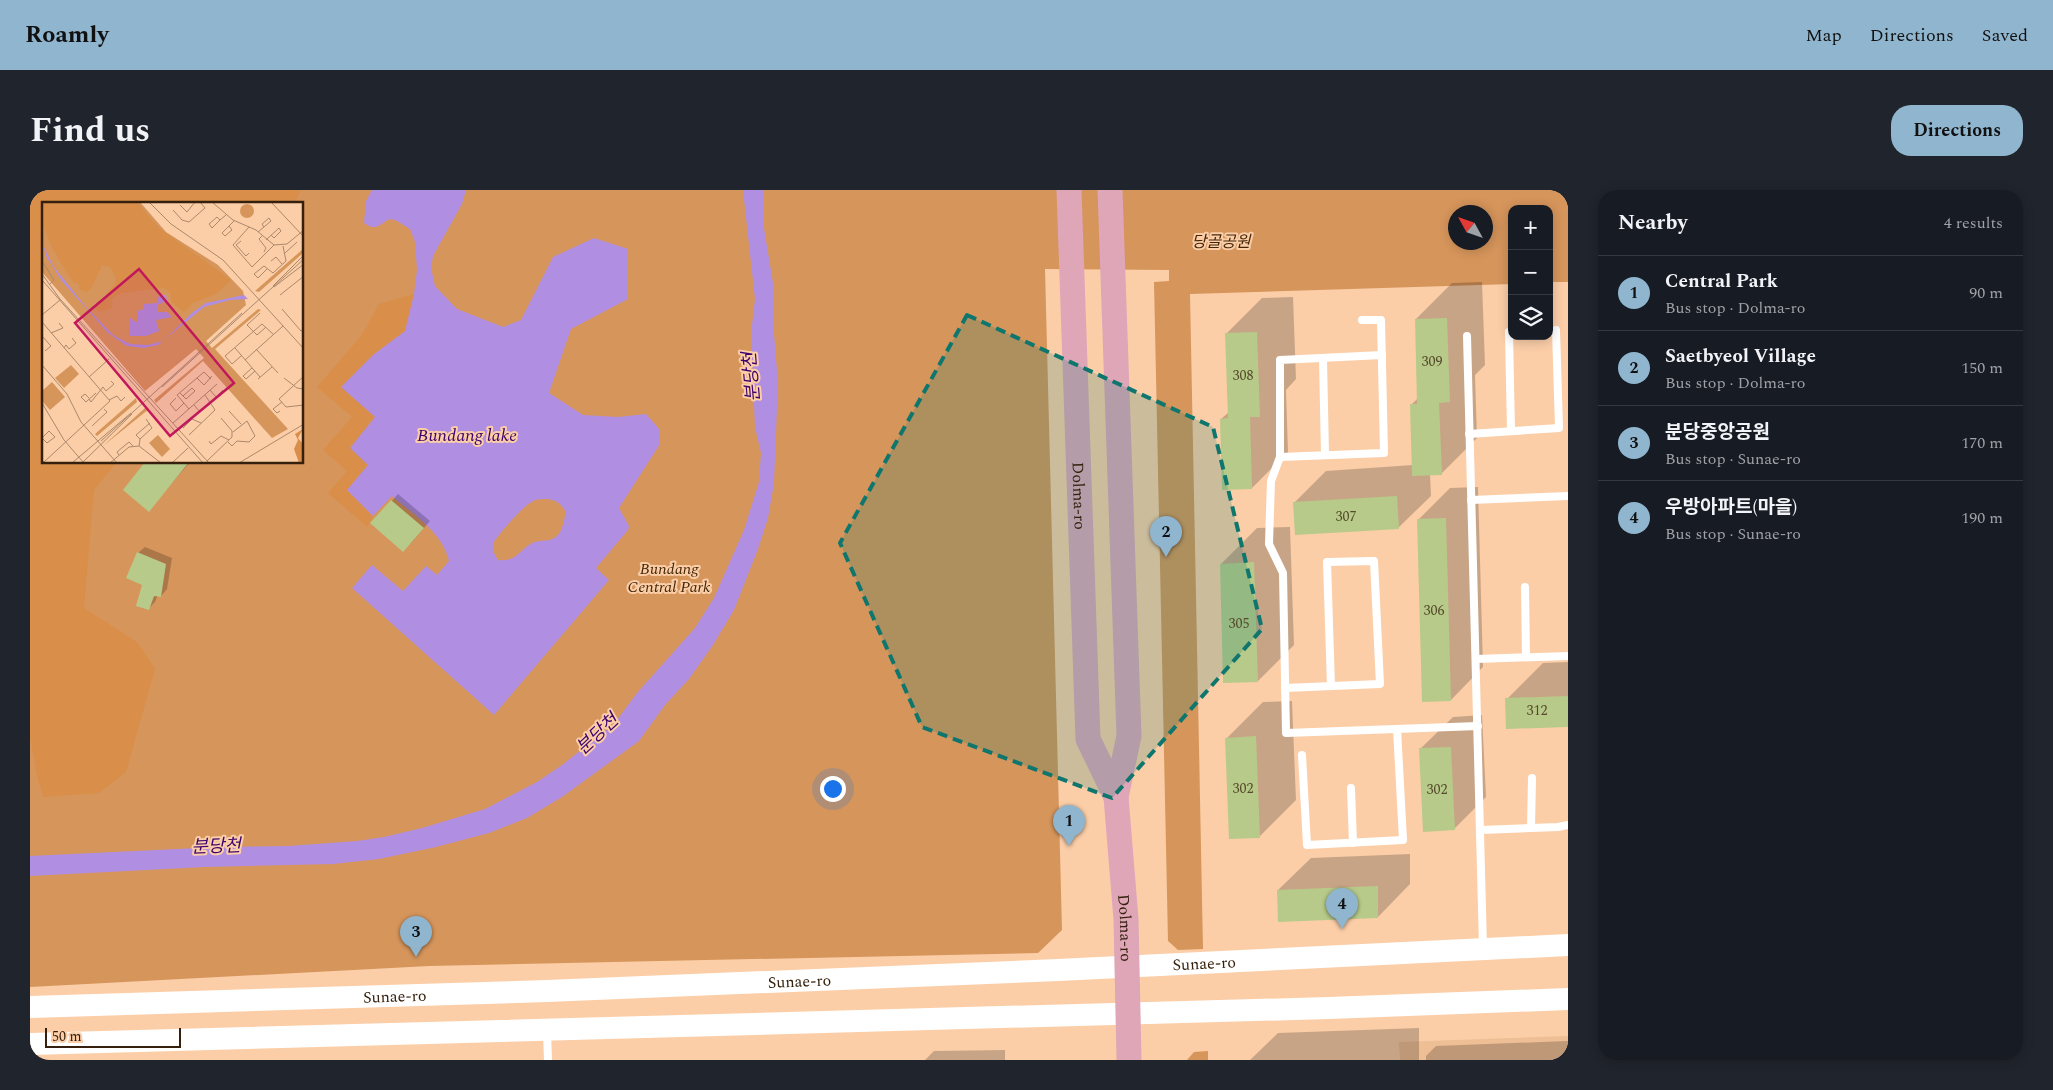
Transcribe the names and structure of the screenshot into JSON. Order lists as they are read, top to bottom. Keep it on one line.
{"streets":{"main road":["Dolma-ro","Sunae-ro"]},"crossings":[["Dolma-ro","Sunae-ro"]],"water":["분당천","Bundang lake"],"parks":["당골공원","Bundang Central Park"],"house_numbers":["309","308","307","306","305","312","302","302"],"scale_bar":"50 m","north":"top left","page":{"header":"Roamly","nav":["Map","Directions","Saved"],"title":"Find us","buttons":"Directions","heading":["Nearby","4 results"],"map_buttons":["+","−"],"list":[{"mark":"1","name":"Central Park","note":"Bus stop · Dolma-ro","value":"90 m"},{"mark":"2","name":"Saetbyeol Village","note":"Bus stop · Dolma-ro","value":"150 m"},{"mark":"3","name":"분당중앙공원","note":"Bus stop · Sunae-ro","value":"170 m"},{"mark":"4","name":"우방아파트(마을)","note":"Bus stop · Sunae-ro","value":"190 m"}],"pins":["2","1","4","3"],"scale":"50 m"}}
